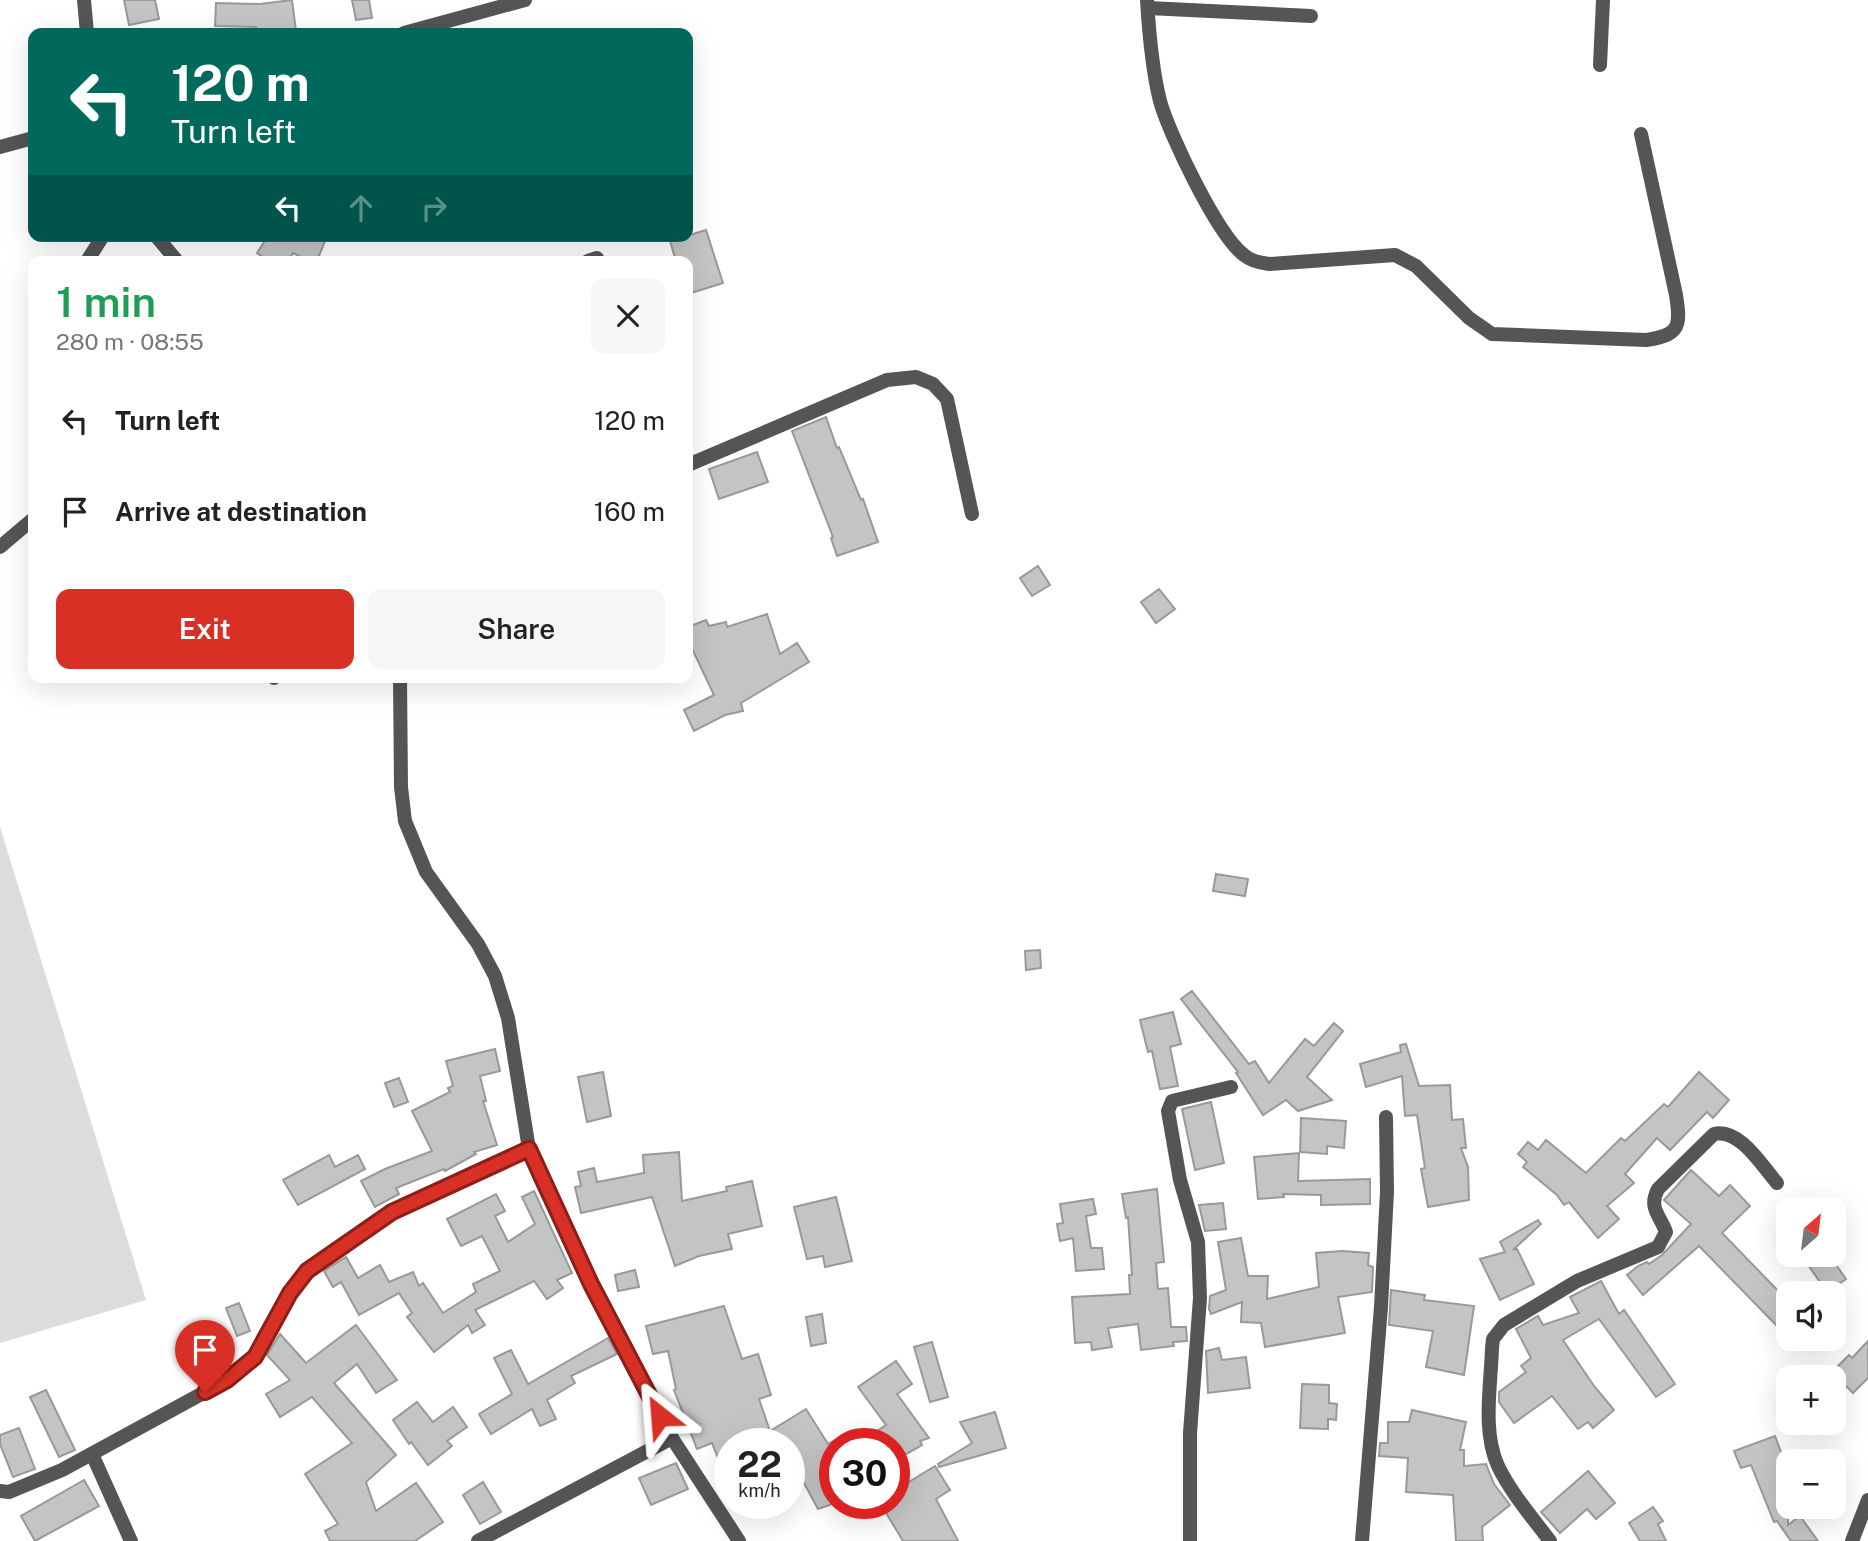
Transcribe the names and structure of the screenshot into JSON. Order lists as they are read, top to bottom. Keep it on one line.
{"north":"top right","page":{"turn":["120 m","Turn left"],"heading":["1 min","280 m · 08:55"],"list":[{"name":"Turn left","value":"120 m"},{"name":"Arrive at destination","value":"160 m"}],"buttons":["Exit","Share"],"map_buttons":["+","−"],"speed":"22 km/h","limit":"30"}}
